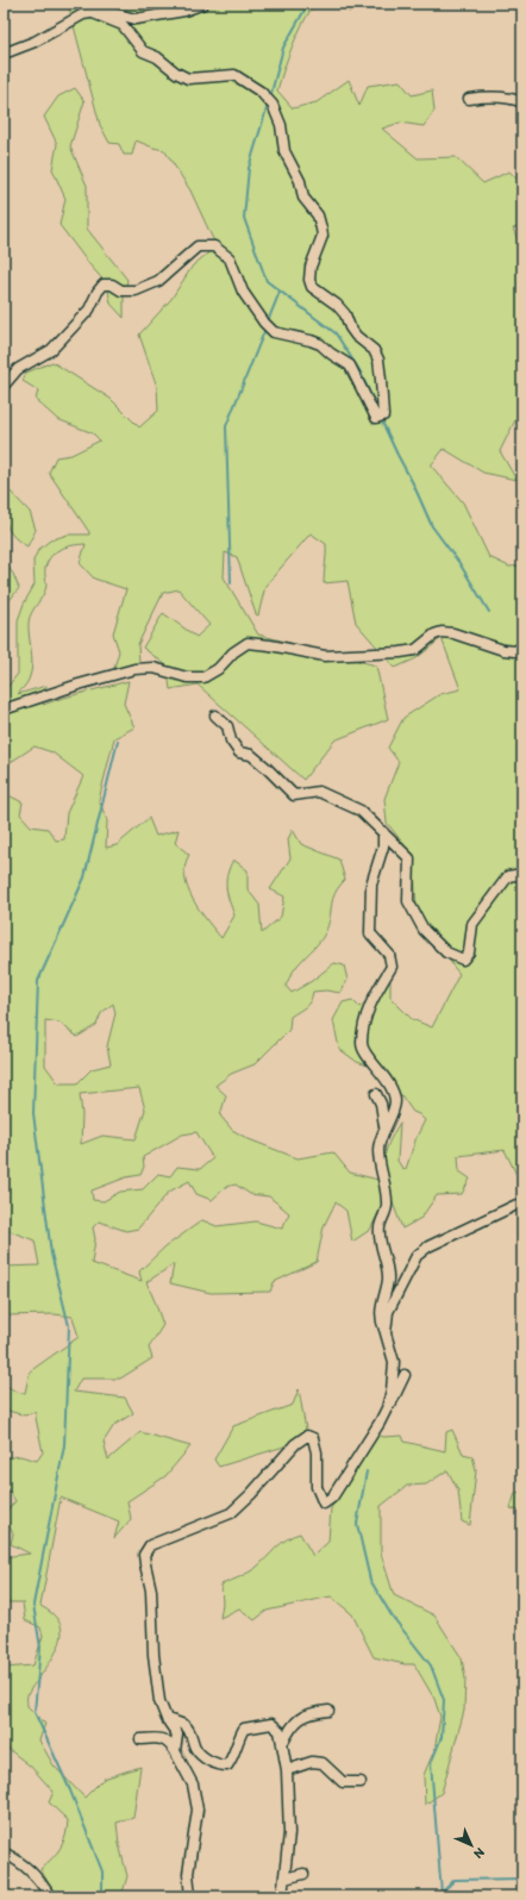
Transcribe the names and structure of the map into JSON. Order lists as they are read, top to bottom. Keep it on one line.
{"north":"bottom right"}
